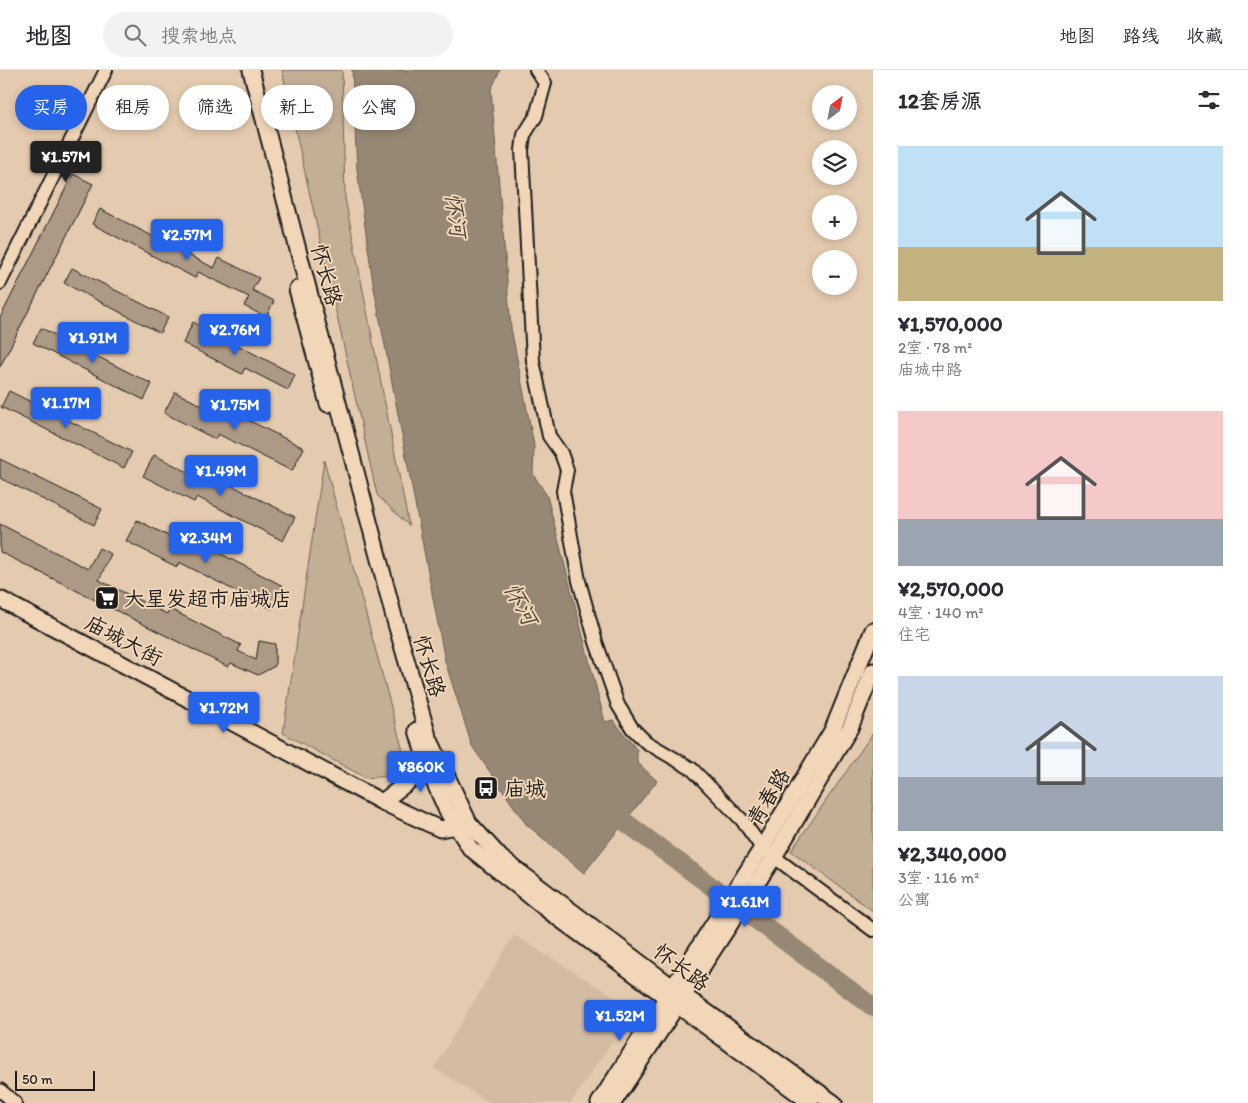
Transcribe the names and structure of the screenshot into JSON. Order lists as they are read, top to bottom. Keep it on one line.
{"streets":{"main road":["怀长路","庙城大街","青春路"]},"crossings":[["怀长路","庙城大街"],["怀长路","青春路"]],"water":["怀河"],"places":{"supermarket":["大星发超市庙城店"],"bus stop":["庙城"]},"scale_bar":"50 m","north":"top right","page":{"header":"地图","search":"搜索地点","nav":["地图","路线","收藏"],"heading":"12套房源","map_buttons":["+","−"],"chip":["买房","租房","筛选","新上","公寓"],"list":[{"name":"¥1,570,000","note":"2室 · 78 m² · 庙城中路"},{"name":"¥2,570,000","note":"4室 · 140 m² · 住宅"},{"name":"¥2,340,000","note":"3室 · 116 m² · 公寓"}],"price":["¥1.57M","¥2.57M","¥2.76M","¥1.91M","¥1.17M","¥1.75M","¥1.49M","¥2.34M","¥1.72M","¥860K","¥1.61M","¥1.52M"],"scale":"50 m"}}
